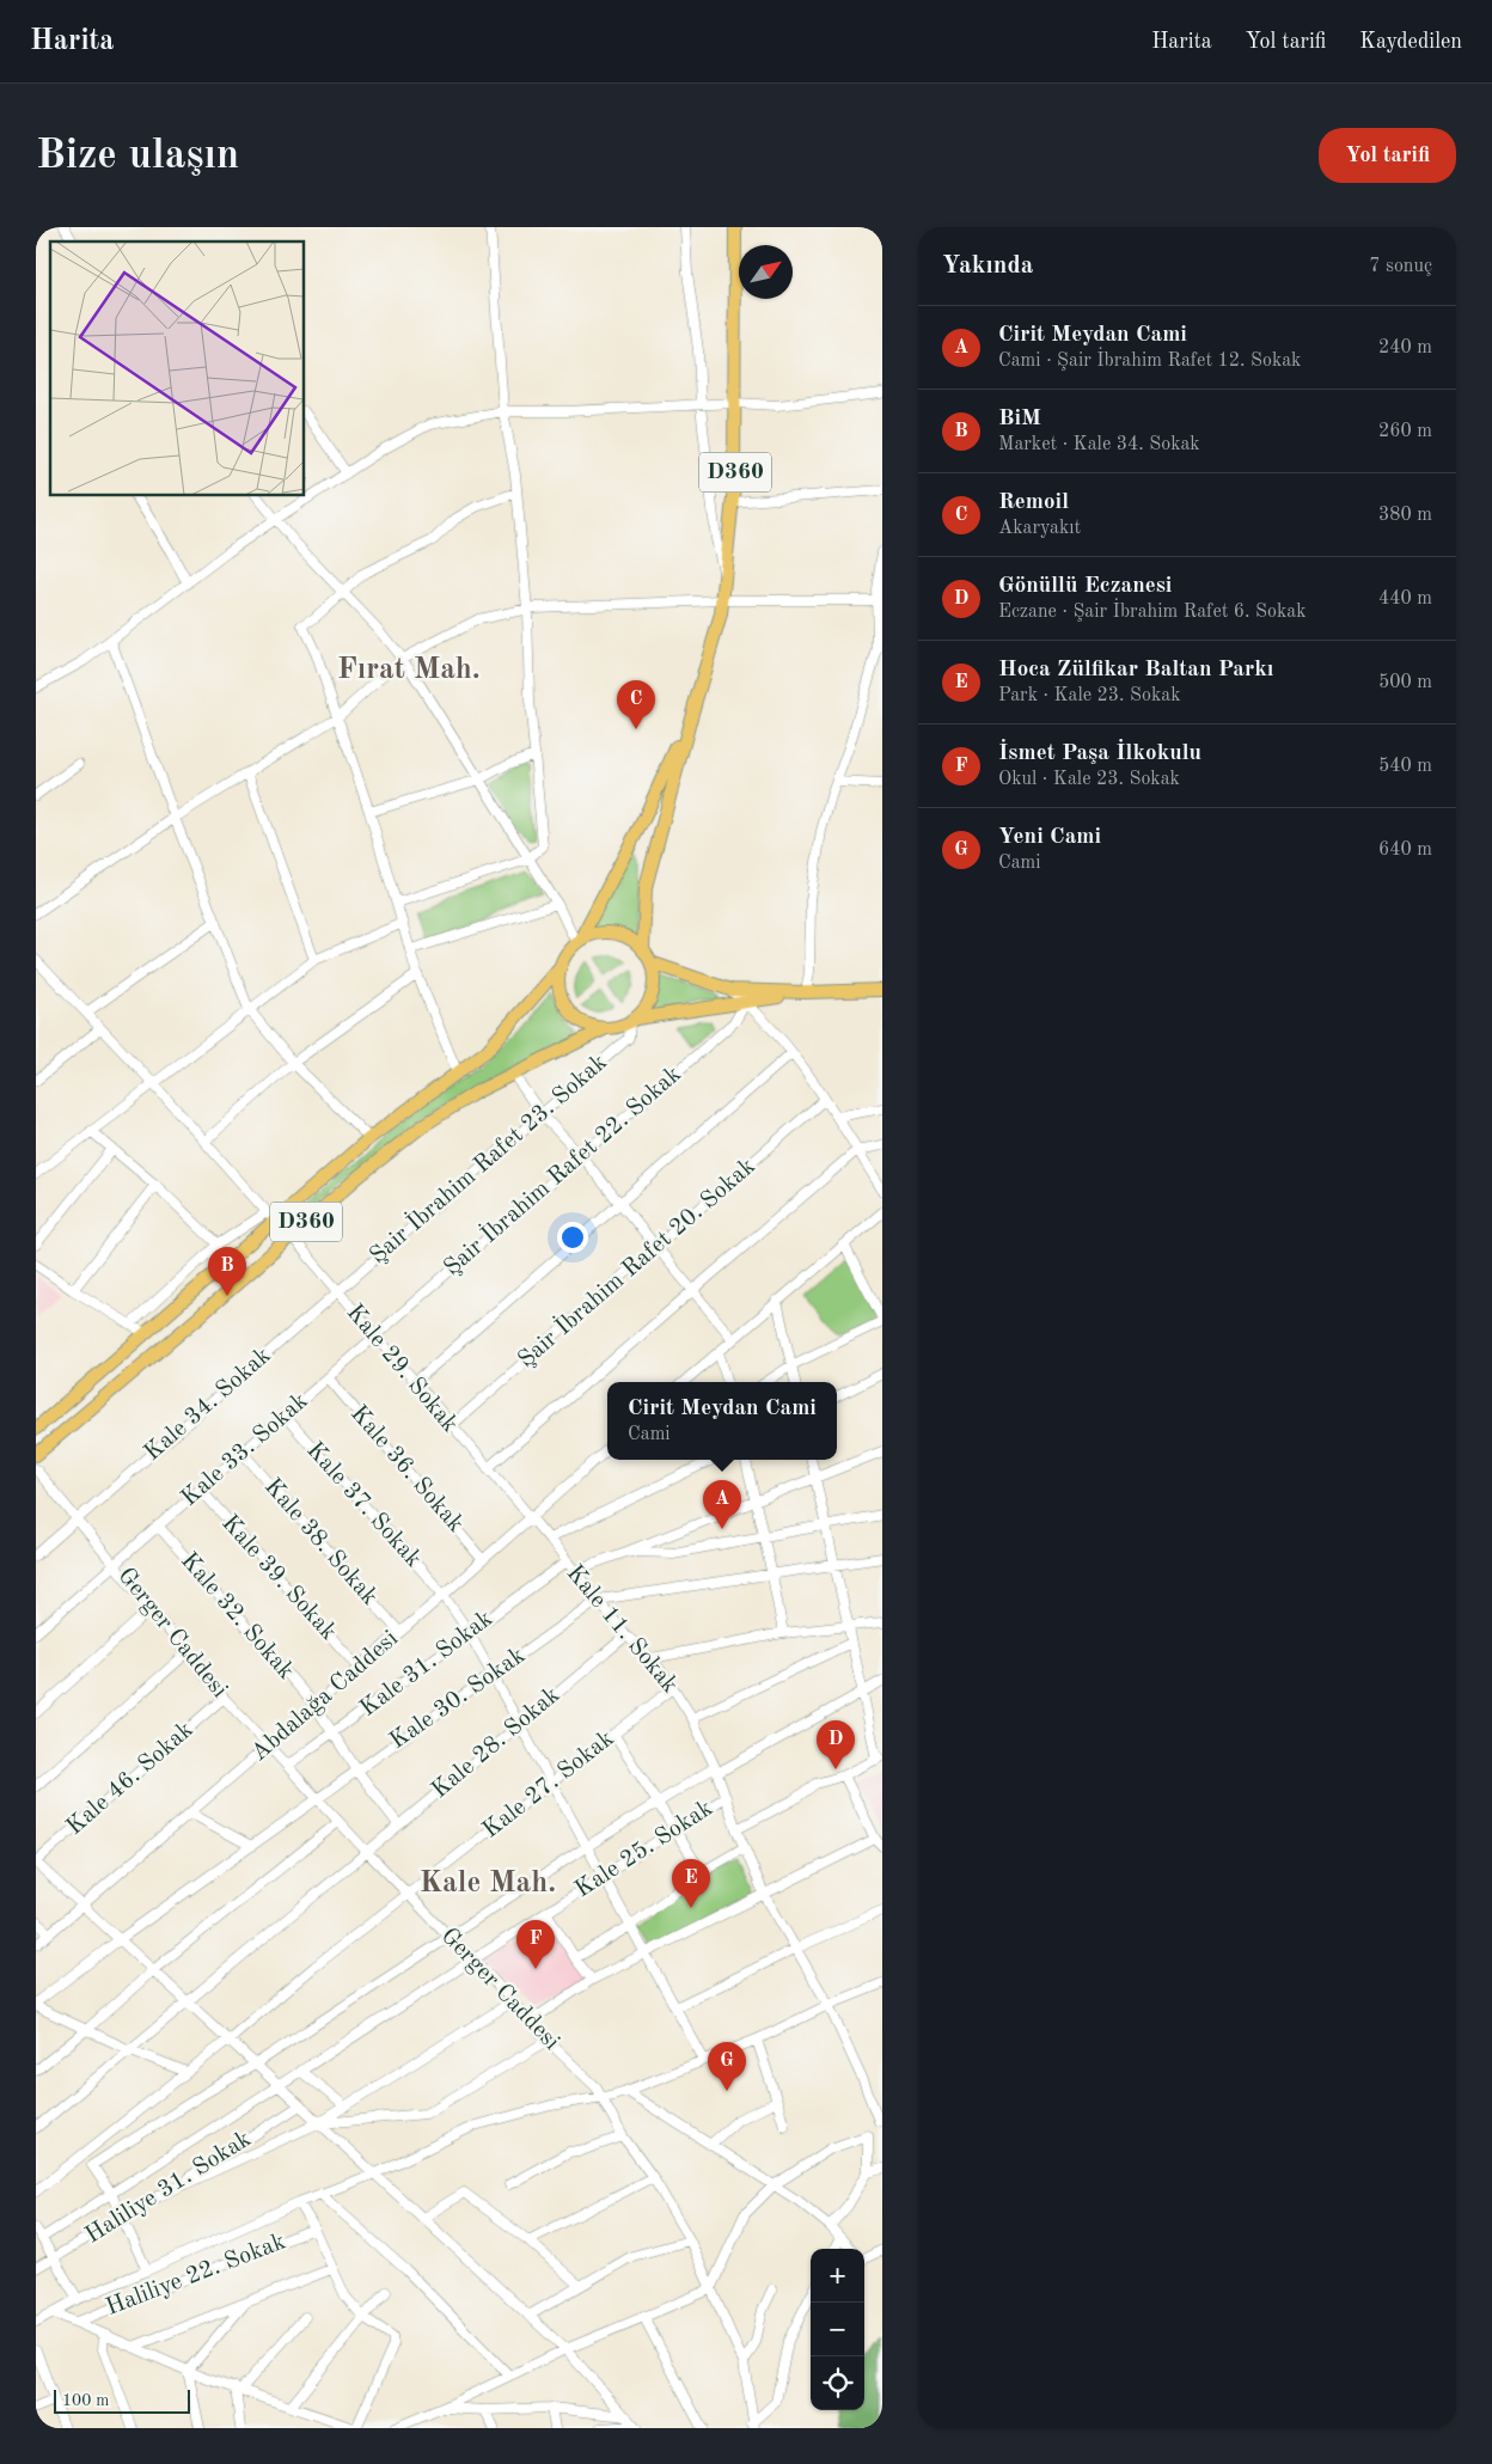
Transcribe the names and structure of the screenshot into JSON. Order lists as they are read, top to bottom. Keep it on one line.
{"streets":{"main road":["D360"],"street":["Şair İbrahim Rafet 23. Sokak","Şair İbrahim Rafet 22. Sokak","Şair İbrahim Rafet 20. Sokak","Kale 29. Sokak","Kale 34. Sokak","Kale 33. Sokak","Kale 36. Sokak","Kale 37. Sokak","Kale 38. Sokak","Kale 39. Sokak","Kale 32. Sokak","Kale 11. Sokak","Gerger Caddesi","Kale 31. Sokak","Abdalağa Caddesi","Kale 30. Sokak","Kale 28. Sokak","Kale 46. Sokak","Kale 27. Sokak","Kale 25. Sokak","Haliliye 31. Sokak","Haliliye 22. Sokak"]},"crossings":[["D360","Şair İbrahim Rafet 23. Sokak"],["D360","Kale 29. Sokak"],["Şair İbrahim Rafet 23. Sokak","Kale 29. Sokak"],["Şair İbrahim Rafet 23. Sokak","Kale 34. Sokak"],["Şair İbrahim Rafet 22. Sokak","Kale 29. Sokak"],["Şair İbrahim Rafet 22. Sokak","Kale 33. Sokak"],["Şair İbrahim Rafet 20. Sokak","Kale 29. Sokak"],["Kale 29. Sokak","Kale 34. Sokak"],["Kale 29. Sokak","Kale 33. Sokak"],["Kale 29. Sokak","Kale 11. Sokak"],["Kale 29. Sokak","Abdalağa Caddesi"],["Kale 34. Sokak","Gerger Caddesi"],["Kale 33. Sokak","Kale 36. Sokak"],["Kale 33. Sokak","Kale 37. Sokak"],["Kale 33. Sokak","Kale 38. Sokak"],["Kale 33. Sokak","Kale 39. Sokak"],["Kale 33. Sokak","Kale 32. Sokak"],["Kale 33. Sokak","Gerger Caddesi"],["Kale 36. Sokak","Abdalağa Caddesi"],["Kale 37. Sokak","Kale 31. Sokak"],["Kale 37. Sokak","Abdalağa Caddesi"],["Kale 37. Sokak","Kale 30. Sokak"],["Kale 37. Sokak","Kale 28. Sokak"],["Kale 37. Sokak","Kale 27. Sokak"],["Kale 37. Sokak","Kale 25. Sokak"],["Kale 38. Sokak","Abdalağa Caddesi"],["Kale 39. Sokak","Abdalağa Caddesi"],["Kale 32. Sokak","Kale 31. Sokak"],["Kale 32. Sokak","Abdalağa Caddesi"],["Kale 32. Sokak","Kale 30. Sokak"],["Kale 32. Sokak","Kale 28. Sokak"],["Kale 11. Sokak","Kale 31. Sokak"],["Kale 11. Sokak","Abdalağa Caddesi"],["Kale 11. Sokak","Kale 30. Sokak"],["Kale 11. Sokak","Kale 28. Sokak"],["Kale 11. Sokak","Kale 27. Sokak"],["Kale 11. Sokak","Kale 25. Sokak"],["Gerger Caddesi","Kale 31. Sokak"],["Gerger Caddesi","Abdalağa Caddesi"],["Gerger Caddesi","Kale 30. Sokak"],["Gerger Caddesi","Kale 28. Sokak"],["Gerger Caddesi","Kale 46. Sokak"],["Gerger Caddesi","Kale 27. Sokak"],["Gerger Caddesi","Kale 25. Sokak"]],"districts":["Fırat Mah.","Kale Mah."],"scale_bar":"100 m","north":"top right","page":{"header":"Harita","nav":["Harita","Yol tarifi","Kaydedilen"],"buttons":"Yol tarifi","title":"Bize ulaşın","heading":["Yakında","7 sonuç"],"list":[{"mark":"A","name":"Cirit Meydan Cami","note":"Cami · Şair İbrahim Rafet 12. Sokak","value":"240 m"},{"mark":"B","name":"BiM","note":"Market · Kale 34. Sokak","value":"260 m"},{"mark":"C","name":"Remoil","note":"Akaryakıt","value":"380 m"},{"mark":"D","name":"Gönüllü Eczanesi","note":"Eczane · Şair İbrahim Rafet 6. Sokak","value":"440 m"},{"mark":"E","name":"Hoca Zülfikar Baltan Parkı","note":"Park · Kale 23. Sokak","value":"500 m"},{"mark":"F","name":"İsmet Paşa İlkokulu","note":"Okul · Kale 23. Sokak","value":"540 m"},{"mark":"G","name":"Yeni Cami","note":"Cami","value":"640 m"}],"pins":["C","B","A","D","E","F","G"],"popup":["Cirit Meydan Cami","Cami"],"map_buttons":["+","−"],"scale":"100 m"}}
